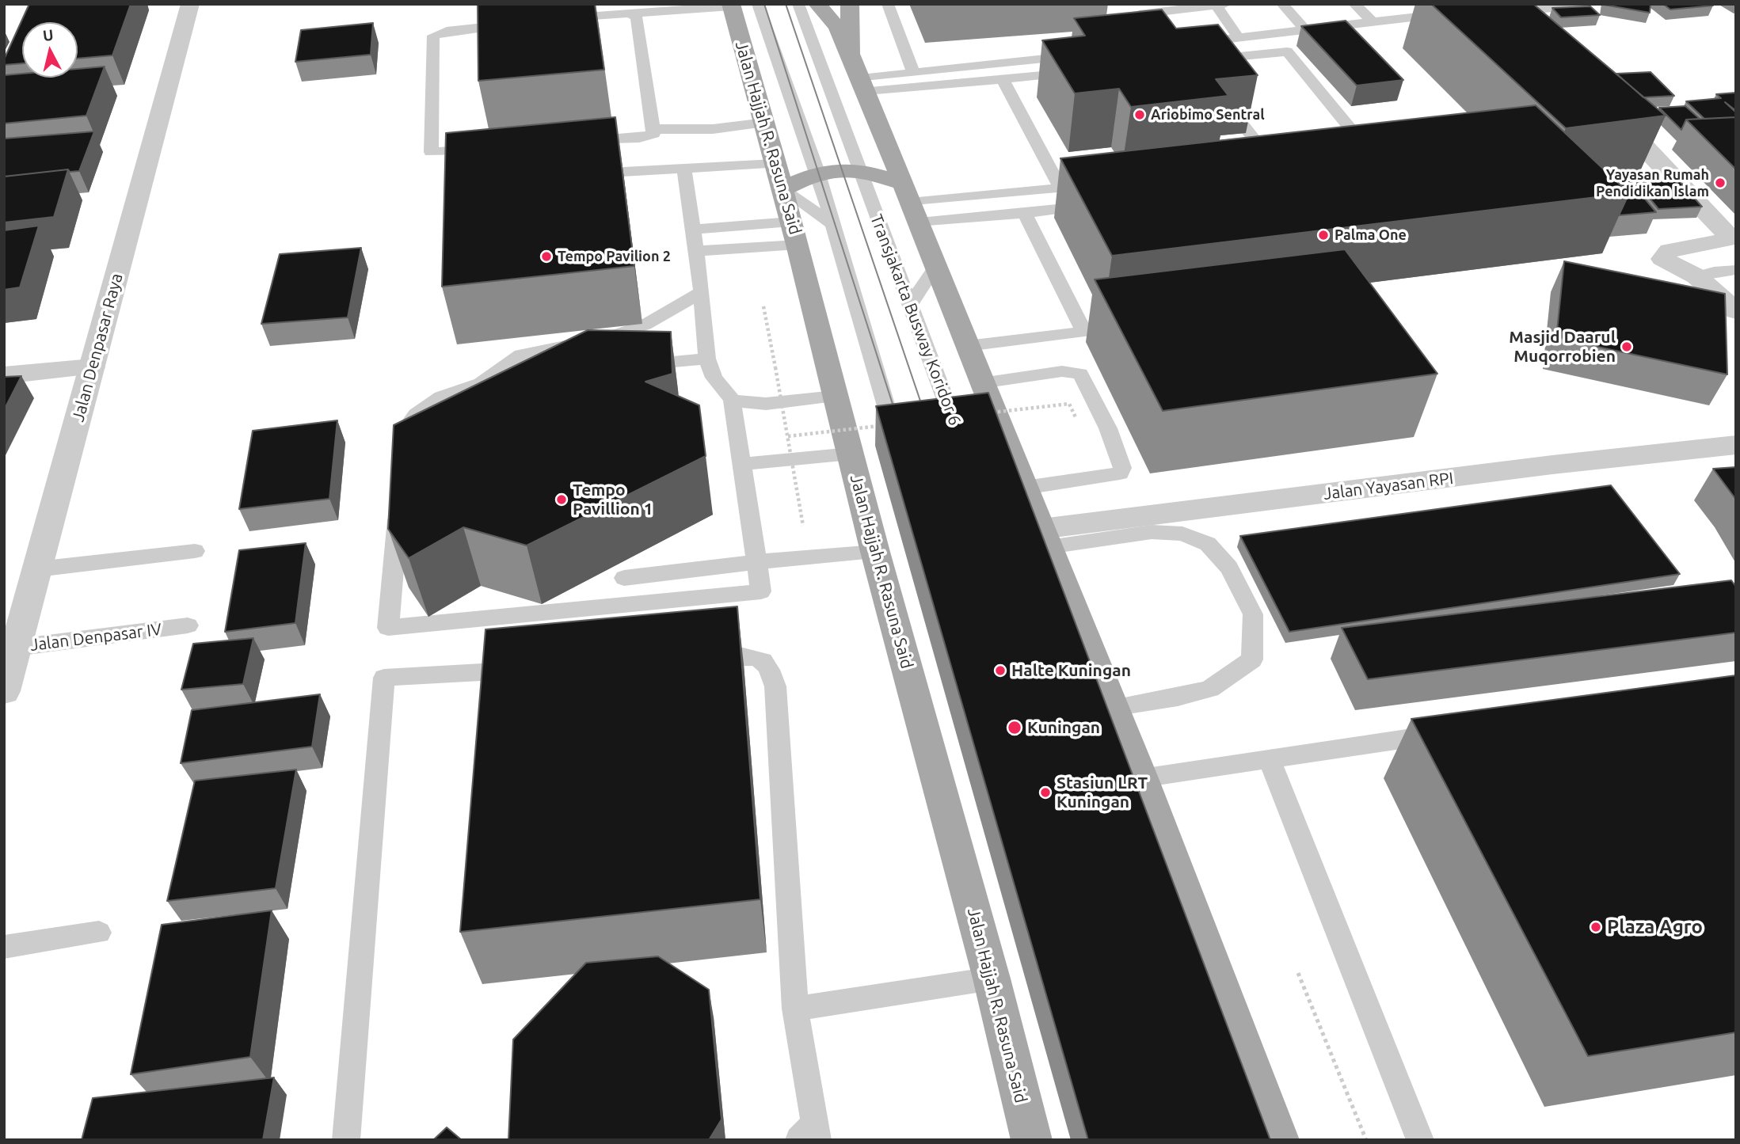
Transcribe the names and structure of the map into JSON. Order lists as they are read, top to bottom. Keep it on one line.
{"streets":{"main road":["Jalan Hajjah R. Rasuna Said"],"street":["Jalan Denpasar Raya","Jalan Yayasan RPI"],"lane":["Transjakarta Busway Koridor 6","Jalan Denpasar IV"]},"crossings":[["Jalan Denpasar Raya","Jalan Denpasar IV"]],"places":["Ariobimo Sentral","Yayasan Rumah Pendidikan Islam","Palma One","Tempo Pavilion 2","Masjid Daarul Muqorrobien","Tempo Pavillion 1","Halte Kuningan","Kuningan","Stasiun LRT Kuningan","Plaza Agro"],"north":"top"}
